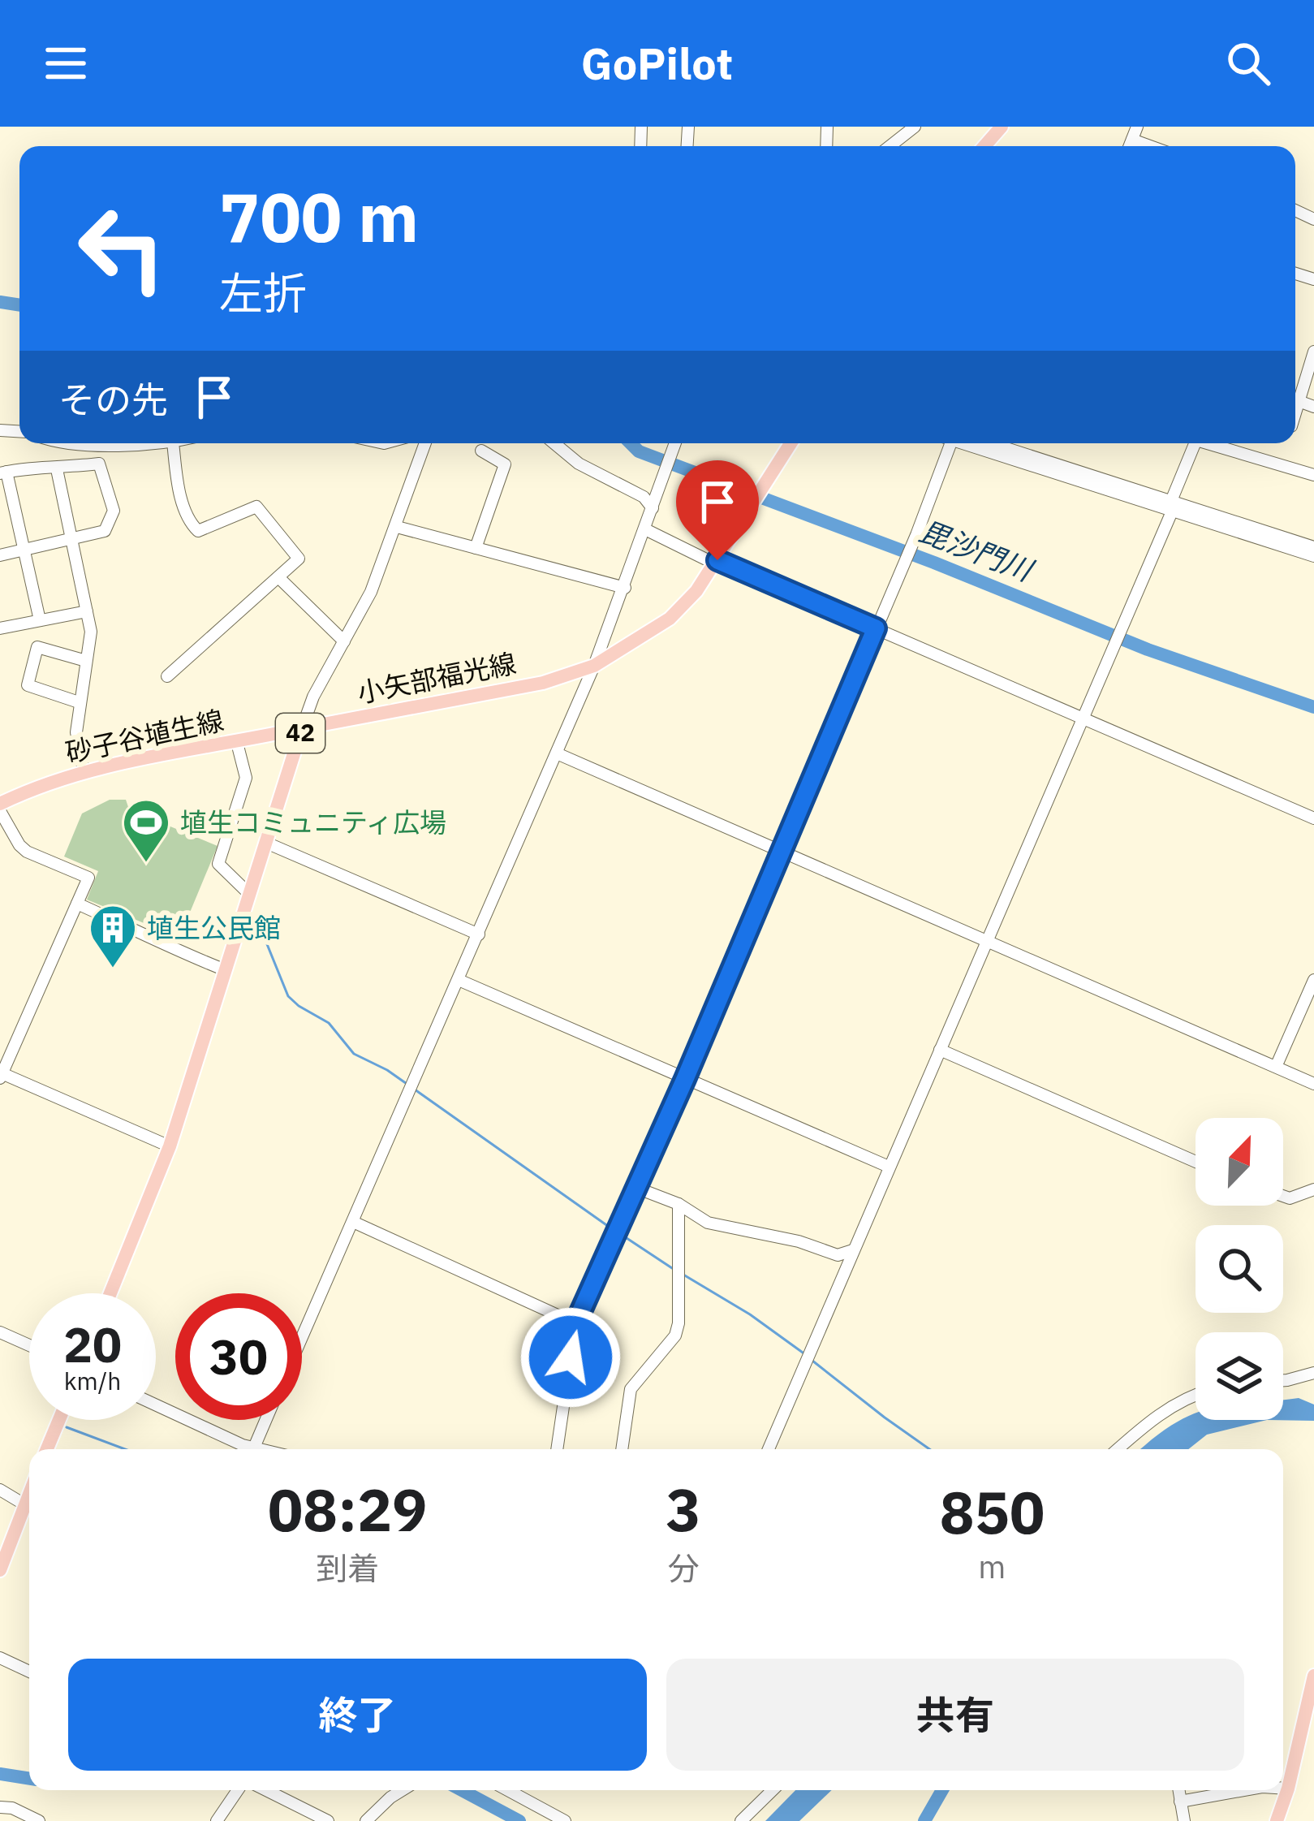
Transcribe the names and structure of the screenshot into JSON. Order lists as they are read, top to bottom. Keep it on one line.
{"streets":{"main road":["小矢部福光線","42","砂子谷埴生線"]},"crossings":[["小矢部福光線","42"],["小矢部福光線","砂子谷埴生線"],["42","砂子谷埴生線"]],"water":["毘沙門川"],"places":{"sports":["埴生コミュニティ広場"],"building":["埴生公民館"]},"north":"top right","page":{"header":"GoPilot","turn":["700 m","左折"],"then":"その先","speed":"20 km/h","limit":"30","eta":["08:29","到着","3","分","850","m"],"buttons":["終了","共有"]}}
